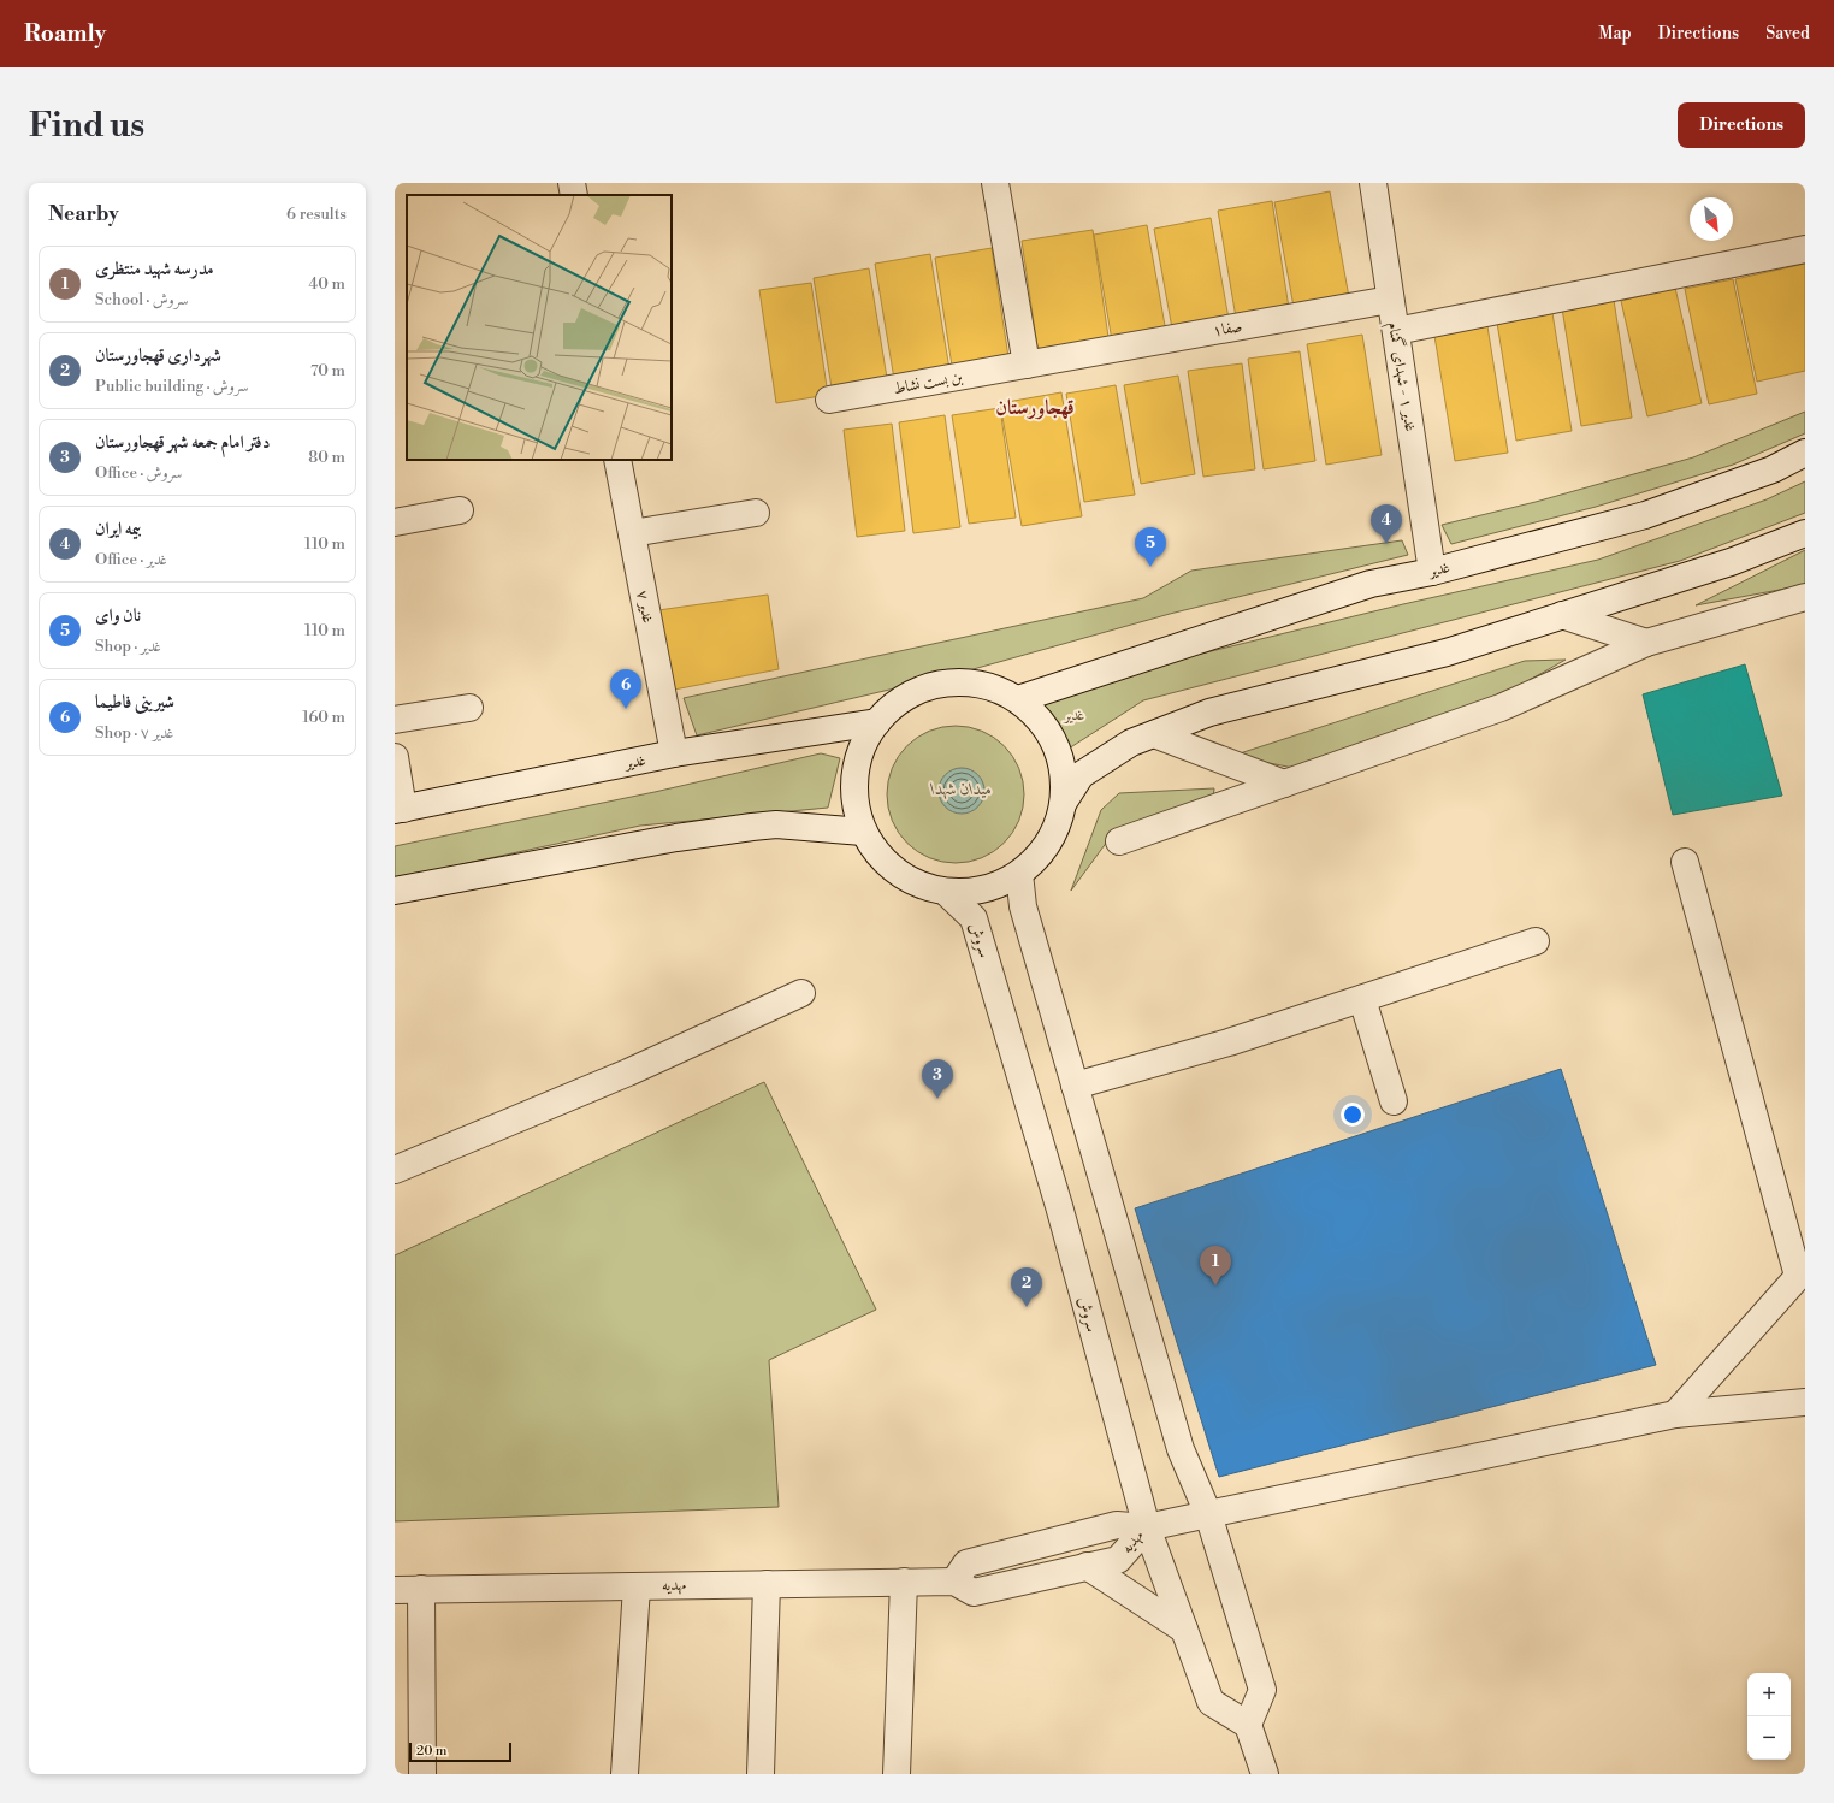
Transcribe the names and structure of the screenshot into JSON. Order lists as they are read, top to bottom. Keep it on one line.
{"streets":{"street":["صفا۱","غدیر ۱ - شهدای گمنام","بن بست نشاط","غدیر","غدیر ۷","سروش","مهدیه"]},"crossings":[["صفا۱","غدیر ۱ - شهدای گمنام"],["صفا۱","بن بست نشاط"],["غدیر ۱ - شهدای گمنام","غدیر"],["غدیر","غدیر ۷"],["سروش","مهدیه"]],"districts":["قهجاورستان"],"water":["میدان شهدا"],"parks":["غدیر"],"scale_bar":"20 m","north":"bottom right","page":{"header":"Roamly","nav":["Map","Directions","Saved"],"buttons":"Directions","title":"Find us","heading":["Nearby","6 results"],"list":[{"mark":"1","name":"مدرسه شهید منتظری","note":"School · سروش","value":"40 m"},{"mark":"2","name":"شهرداری قهجاورستان","note":"Public building · سروش","value":"70 m"},{"mark":"3","name":"دفتر امام جمعه شهر قهجاورستان","note":"Office · سروش","value":"80 m"},{"mark":"4","name":"بیمه ایران","note":"Office · غدیر","value":"110 m"},{"mark":"5","name":"نان وای","note":"Shop · غدیر","value":"110 m"},{"mark":"6","name":"شیرینی فاطیما","note":"Shop · غدیر ۷","value":"160 m"}],"pins":["4","5","6","3","1","2"],"map_buttons":["+","−"],"scale":"20 m"}}
